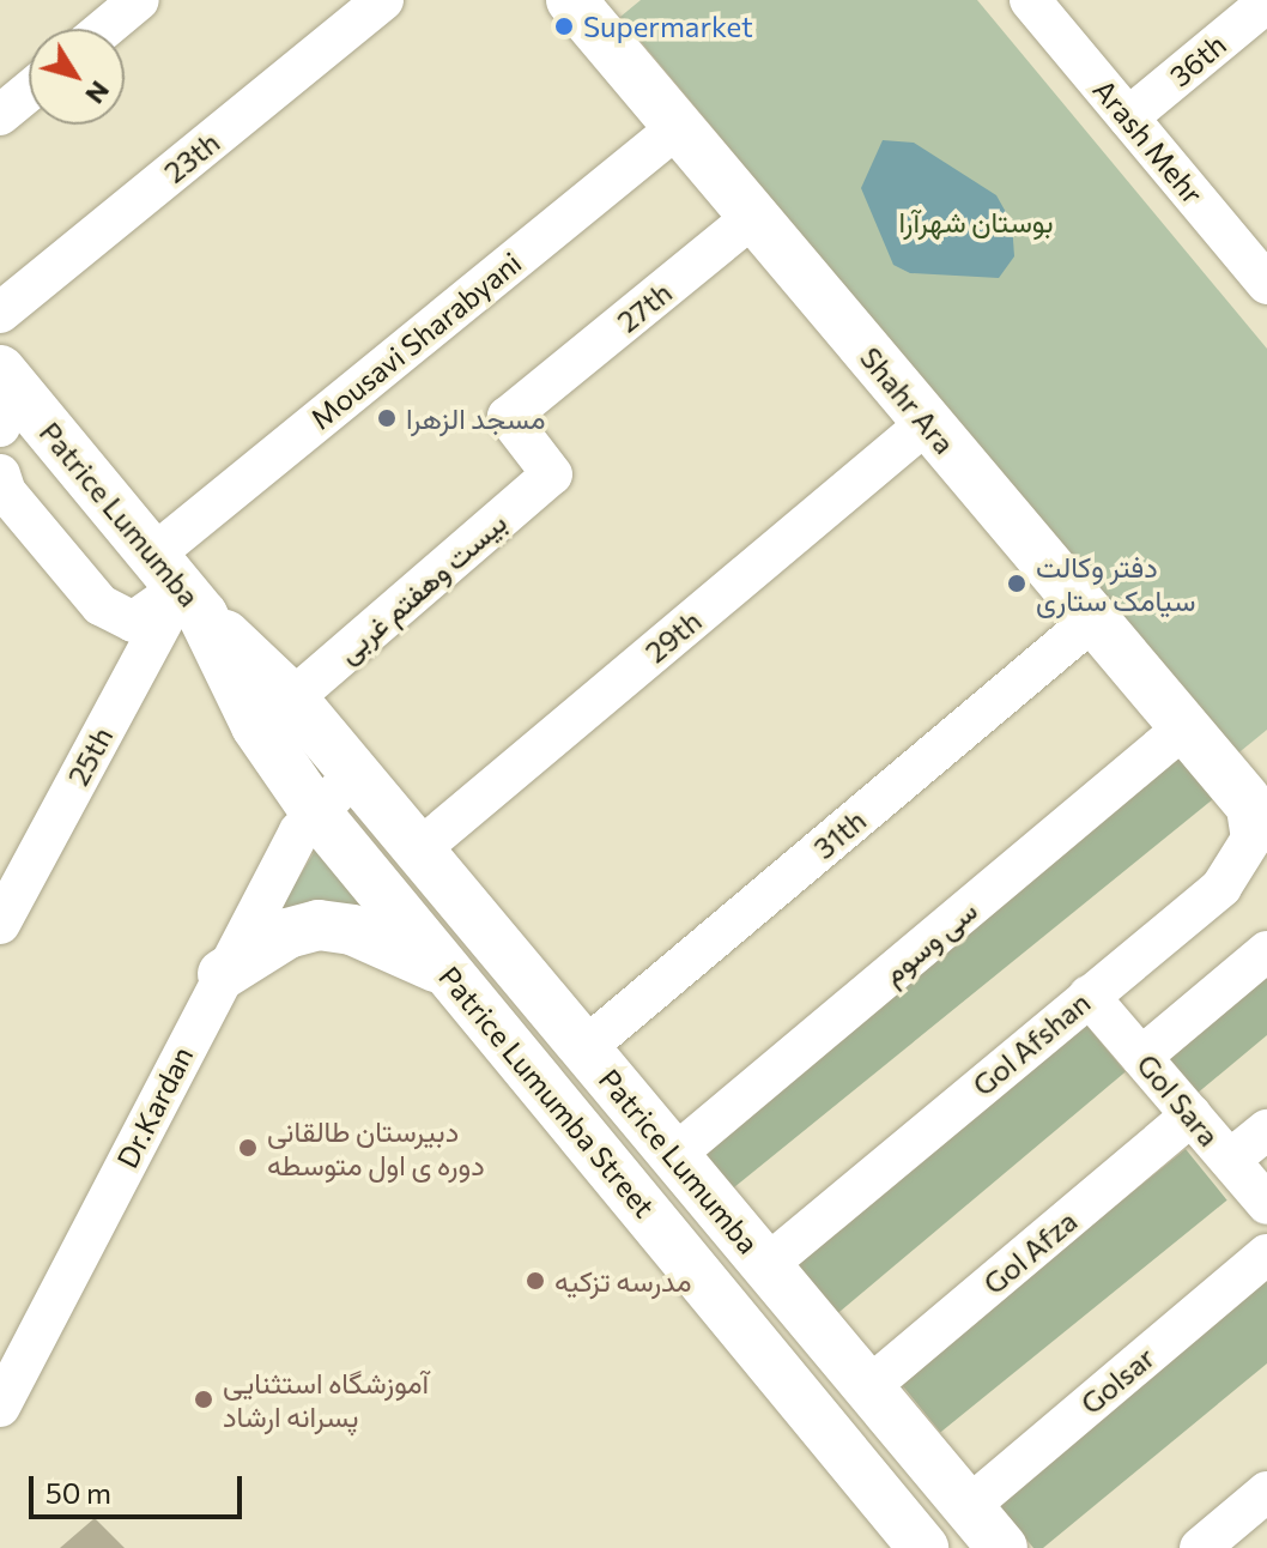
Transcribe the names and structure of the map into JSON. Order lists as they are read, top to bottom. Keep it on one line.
{"streets":{"main road":["Shahr Ara","Patrice Lumumba","Patrice Lumumba Street"],"street":["36th","Arash Mehr","23th","27th","Mousavi Sharabyani","بیست وهفتم غربی","29th","25th","31th","سی وسوم","Gol Afshan","Gol Sara","Dr.Kardan","Gol Afza","Golsar"]},"crossings":[["36th","Arash Mehr"],["27th","Shahr Ara"],["27th","بیست وهفتم غربی"],["Mousavi Sharabyani","Shahr Ara"],["Mousavi Sharabyani","Patrice Lumumba"],["Mousavi Sharabyani","25th"],["Mousavi Sharabyani","Patrice Lumumba Street"],["Shahr Ara","29th"],["Shahr Ara","31th"],["Shahr Ara","سی وسوم"],["Shahr Ara","Gol Afshan"],["Patrice Lumumba","بیست وهفتم غربی"],["Patrice Lumumba","29th"],["Patrice Lumumba","25th"],["Patrice Lumumba","31th"],["Patrice Lumumba","سی وسوم"],["Patrice Lumumba","Gol Afshan"],["Patrice Lumumba","Patrice Lumumba Street"],["Patrice Lumumba","Dr.Kardan"],["Patrice Lumumba","Gol Afza"],["Patrice Lumumba","Golsar"],["25th","Patrice Lumumba Street"],["Gol Afshan","Gol Sara"],["Patrice Lumumba Street","Dr.Kardan"],["Gol Sara","Gol Afza"]],"parks":["بوستان شهرآرا"],"places":["Supermarket","مسجد الزهرا","دفتر وکالت سیامک ستاری","دبیرستان طالقانی دوره ی اول متوسطه","مدرسه تزکیه","آموزشگاه استثنایی پسرانه ارشاد"],"scale_bar":"50 m","north":"bottom right"}
